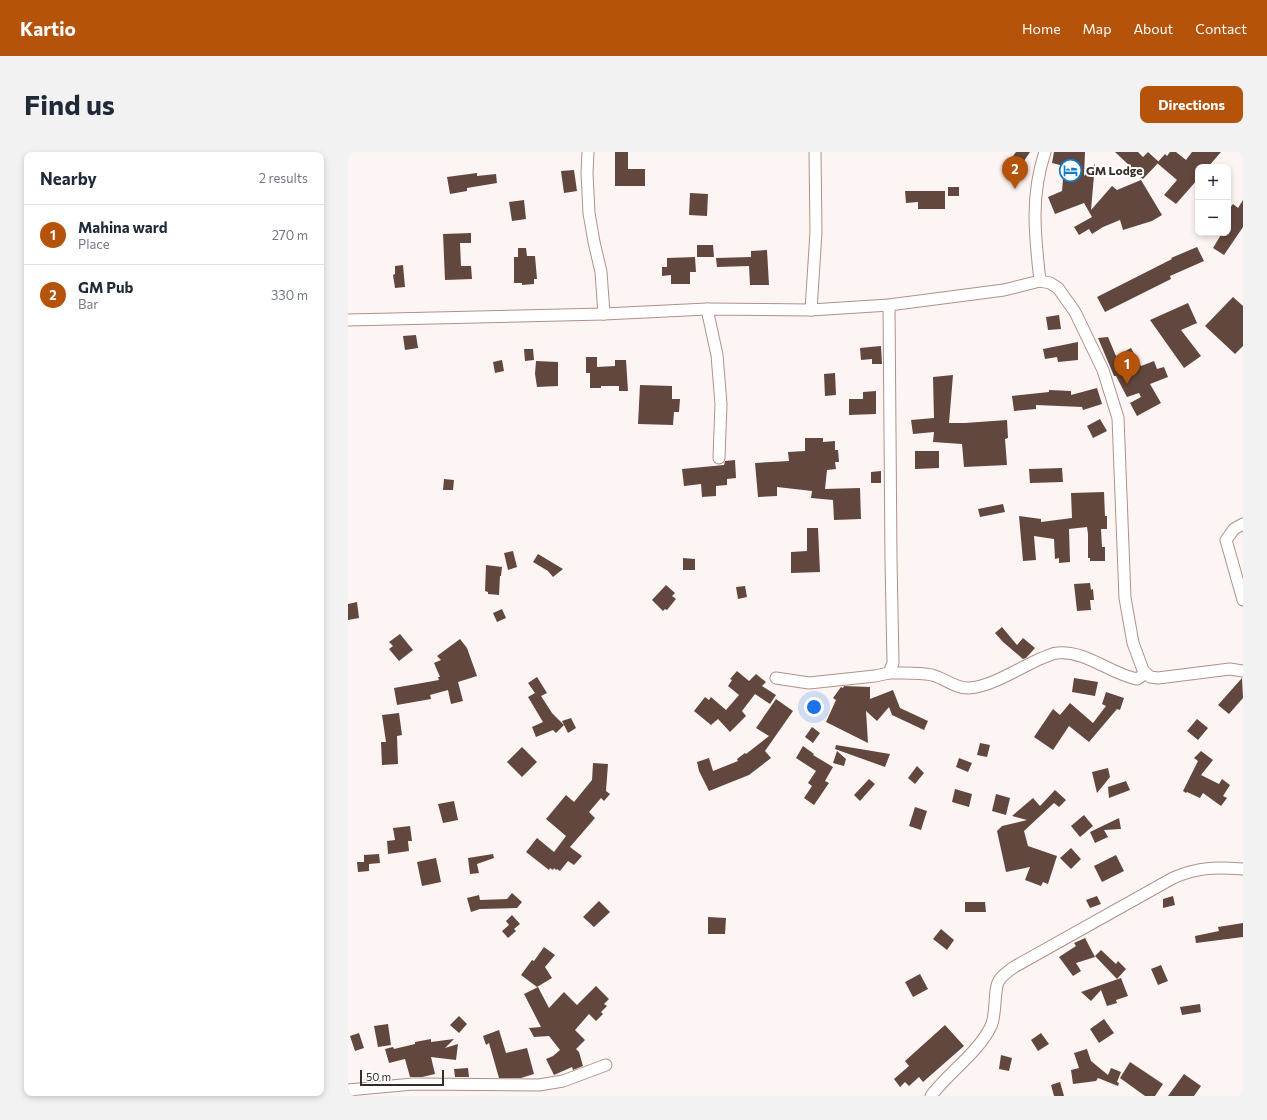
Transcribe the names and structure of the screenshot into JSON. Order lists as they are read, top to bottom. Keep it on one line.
{"places":{"hotel":["GM Lodge"]},"scale_bar":"50 m","page":{"header":"Kartio","nav":["Home","Map","About","Contact"],"buttons":"Directions","title":"Find us","heading":["Nearby","2 results"],"pins":["2","1"],"map_buttons":["+","−"],"list":[{"mark":"1","name":"Mahina ward","note":"Place","value":"270 m"},{"mark":"2","name":"GM Pub","note":"Bar","value":"330 m"}],"scale":"50 m"}}
